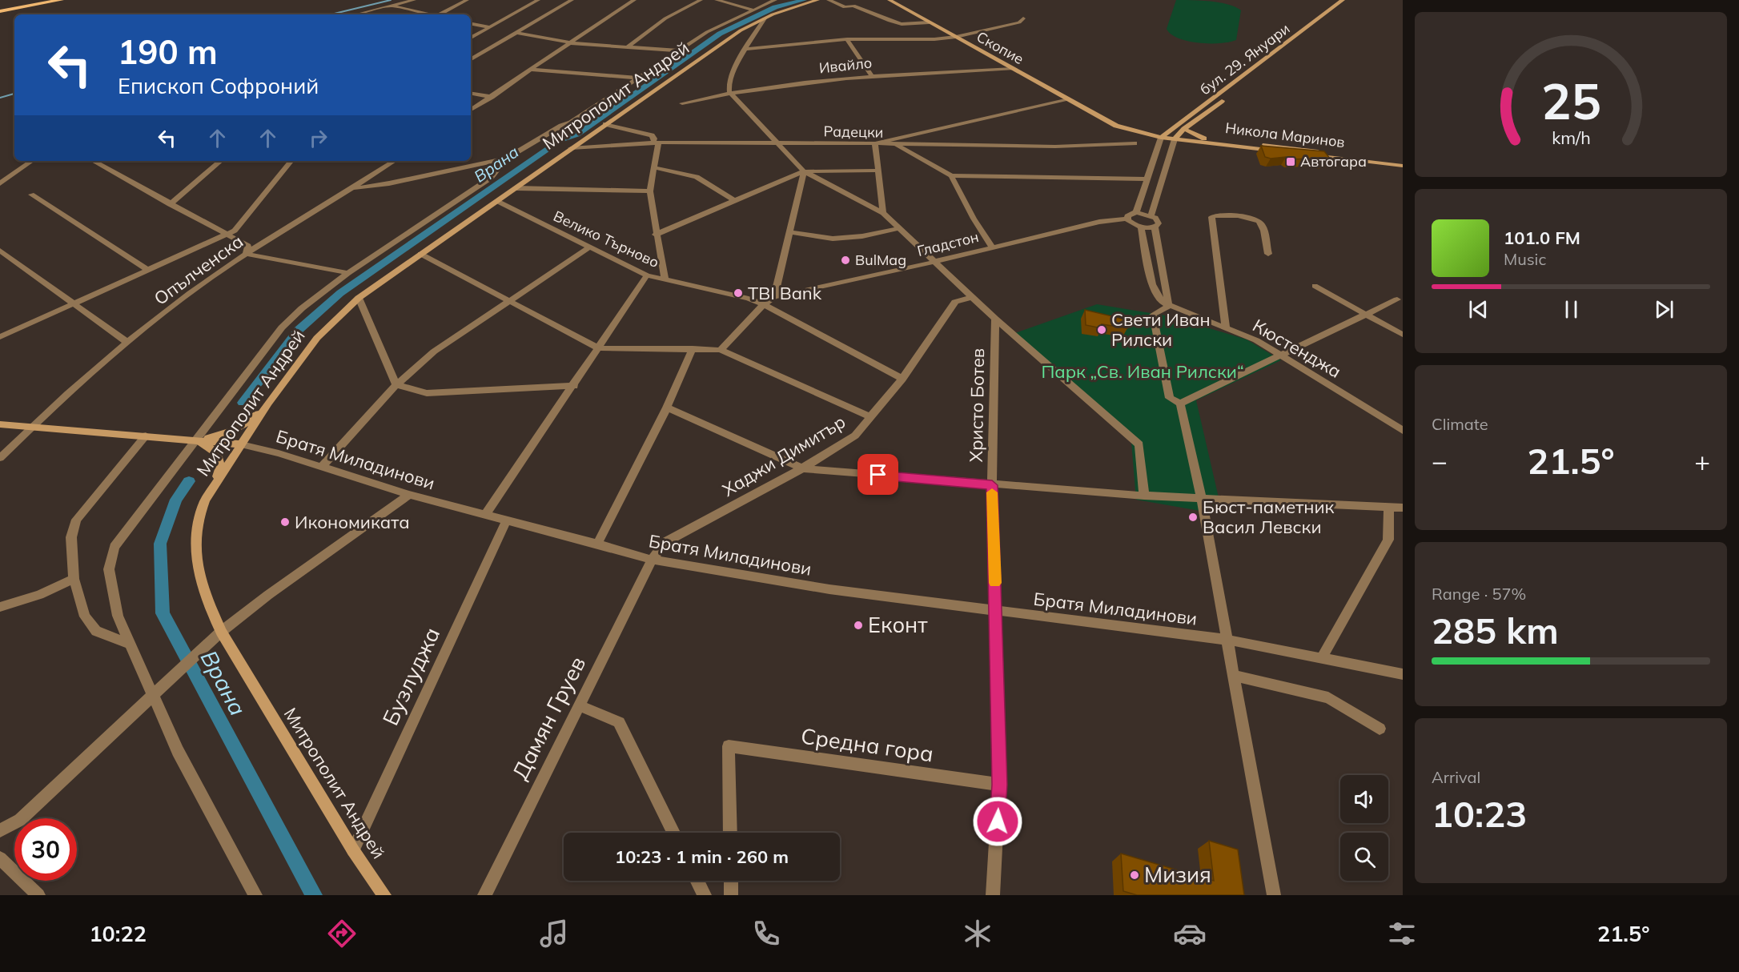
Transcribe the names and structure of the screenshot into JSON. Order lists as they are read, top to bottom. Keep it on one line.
{"streets":{"street":["Скопие","бул. 29. Януари","Ивайло","Митрополит Андрей","Радецки","Никола Маринов","Велико Търново","Гладстон","Опълченска","Кюстенджа","Христо Ботев","Хаджи Димитър","Братя Миладинови","Бузлуджа","Дамян Груев","Средна гора"]},"crossings":[["Скопие","бул. 29. Януари"],["Скопие","Ивайло"],["Скопие","Никола Маринов"],["бул. 29. Януари","Никола Маринов"],["Митрополит Андрей","Радецки"],["Митрополит Андрей","Велико Търново"],["Митрополит Андрей","Братя Миладинови"],["Митрополит Андрей","Бузлуджа"],["Велико Търново","Хаджи Димитър"],["Христо Ботев","Братя Миладинови"],["Христо Ботев","Средна гора"],["Хаджи Димитър","Братя Миладинови"],["Хаджи Димитър","Дамян Груев"],["Братя Миладинови","Бузлуджа"],["Братя Миладинови","Дамян Груев"]],"water":["Врана"],"parks":["Парк „Св. Иван Рилски“"],"places":{"transit":["Автогара"],"other":["BulMag","TBI Bank","Свети Иван Рилски","Бюст-паметник Васил Левски","Икономиката","Еконт","Мизия"]},"page":{"turn":["190 m","Епископ Софроний"],"song":["101.0 FM","Music"],"tile":["Climate",["Range · 57%","285 km"],["Arrival","10:23"]],"heat":["−","21.5°","+"],"limit":"30","trip":"10:23 · 1 min · 260 m","tabs":["10:22","21.5°"],"gauge":["25","km/h"]}}
